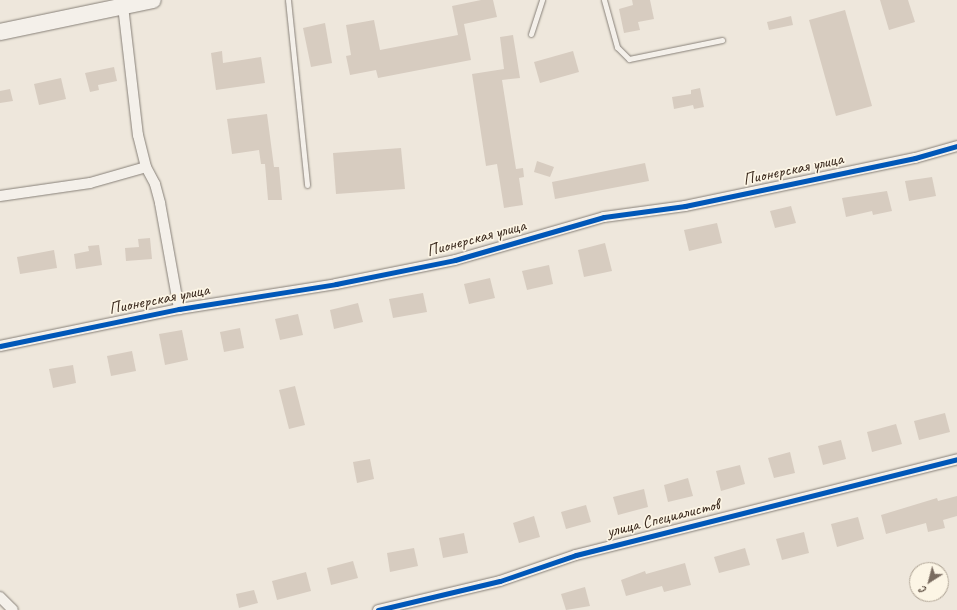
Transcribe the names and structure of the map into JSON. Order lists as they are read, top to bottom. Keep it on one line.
{"streets":{"street":["Пионерская улица","улица Специалистов"]},"north":"bottom left"}
